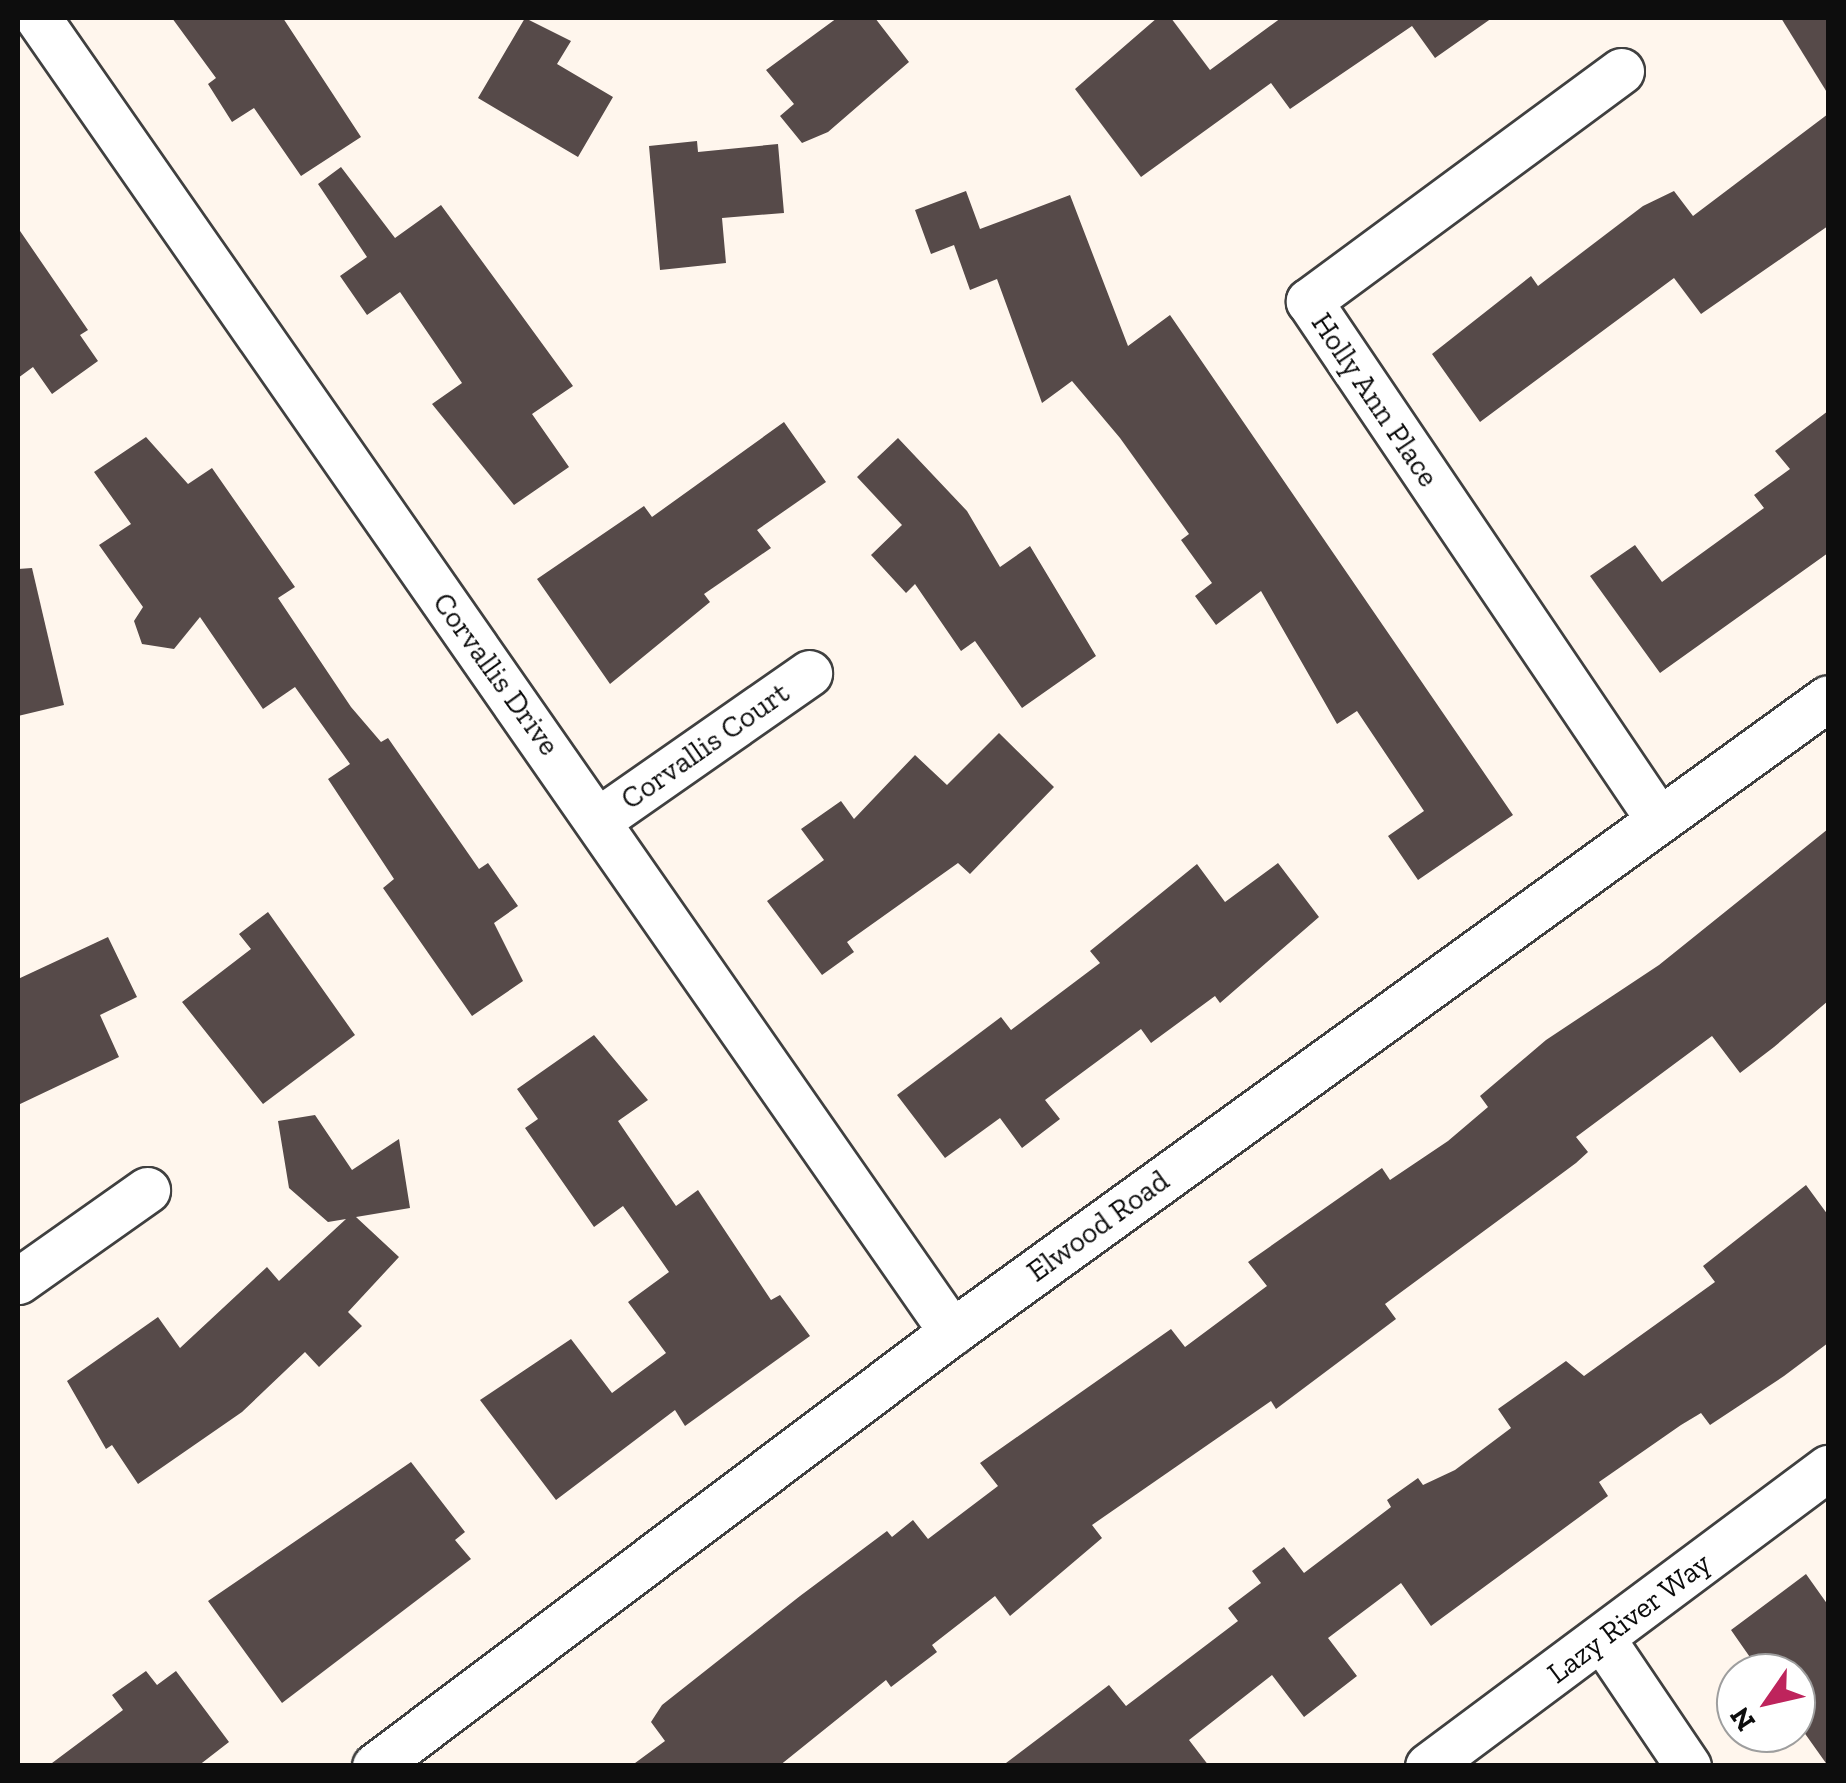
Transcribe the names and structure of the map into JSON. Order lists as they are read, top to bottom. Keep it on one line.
{"streets":{"street":["Holly Ann Place","Corvallis Drive","Corvallis Court","Elwood Road","Lazy River Way"]},"crossings":[["Holly Ann Place","Elwood Road"],["Corvallis Drive","Corvallis Court"],["Corvallis Drive","Elwood Road"]],"north":"bottom left"}
